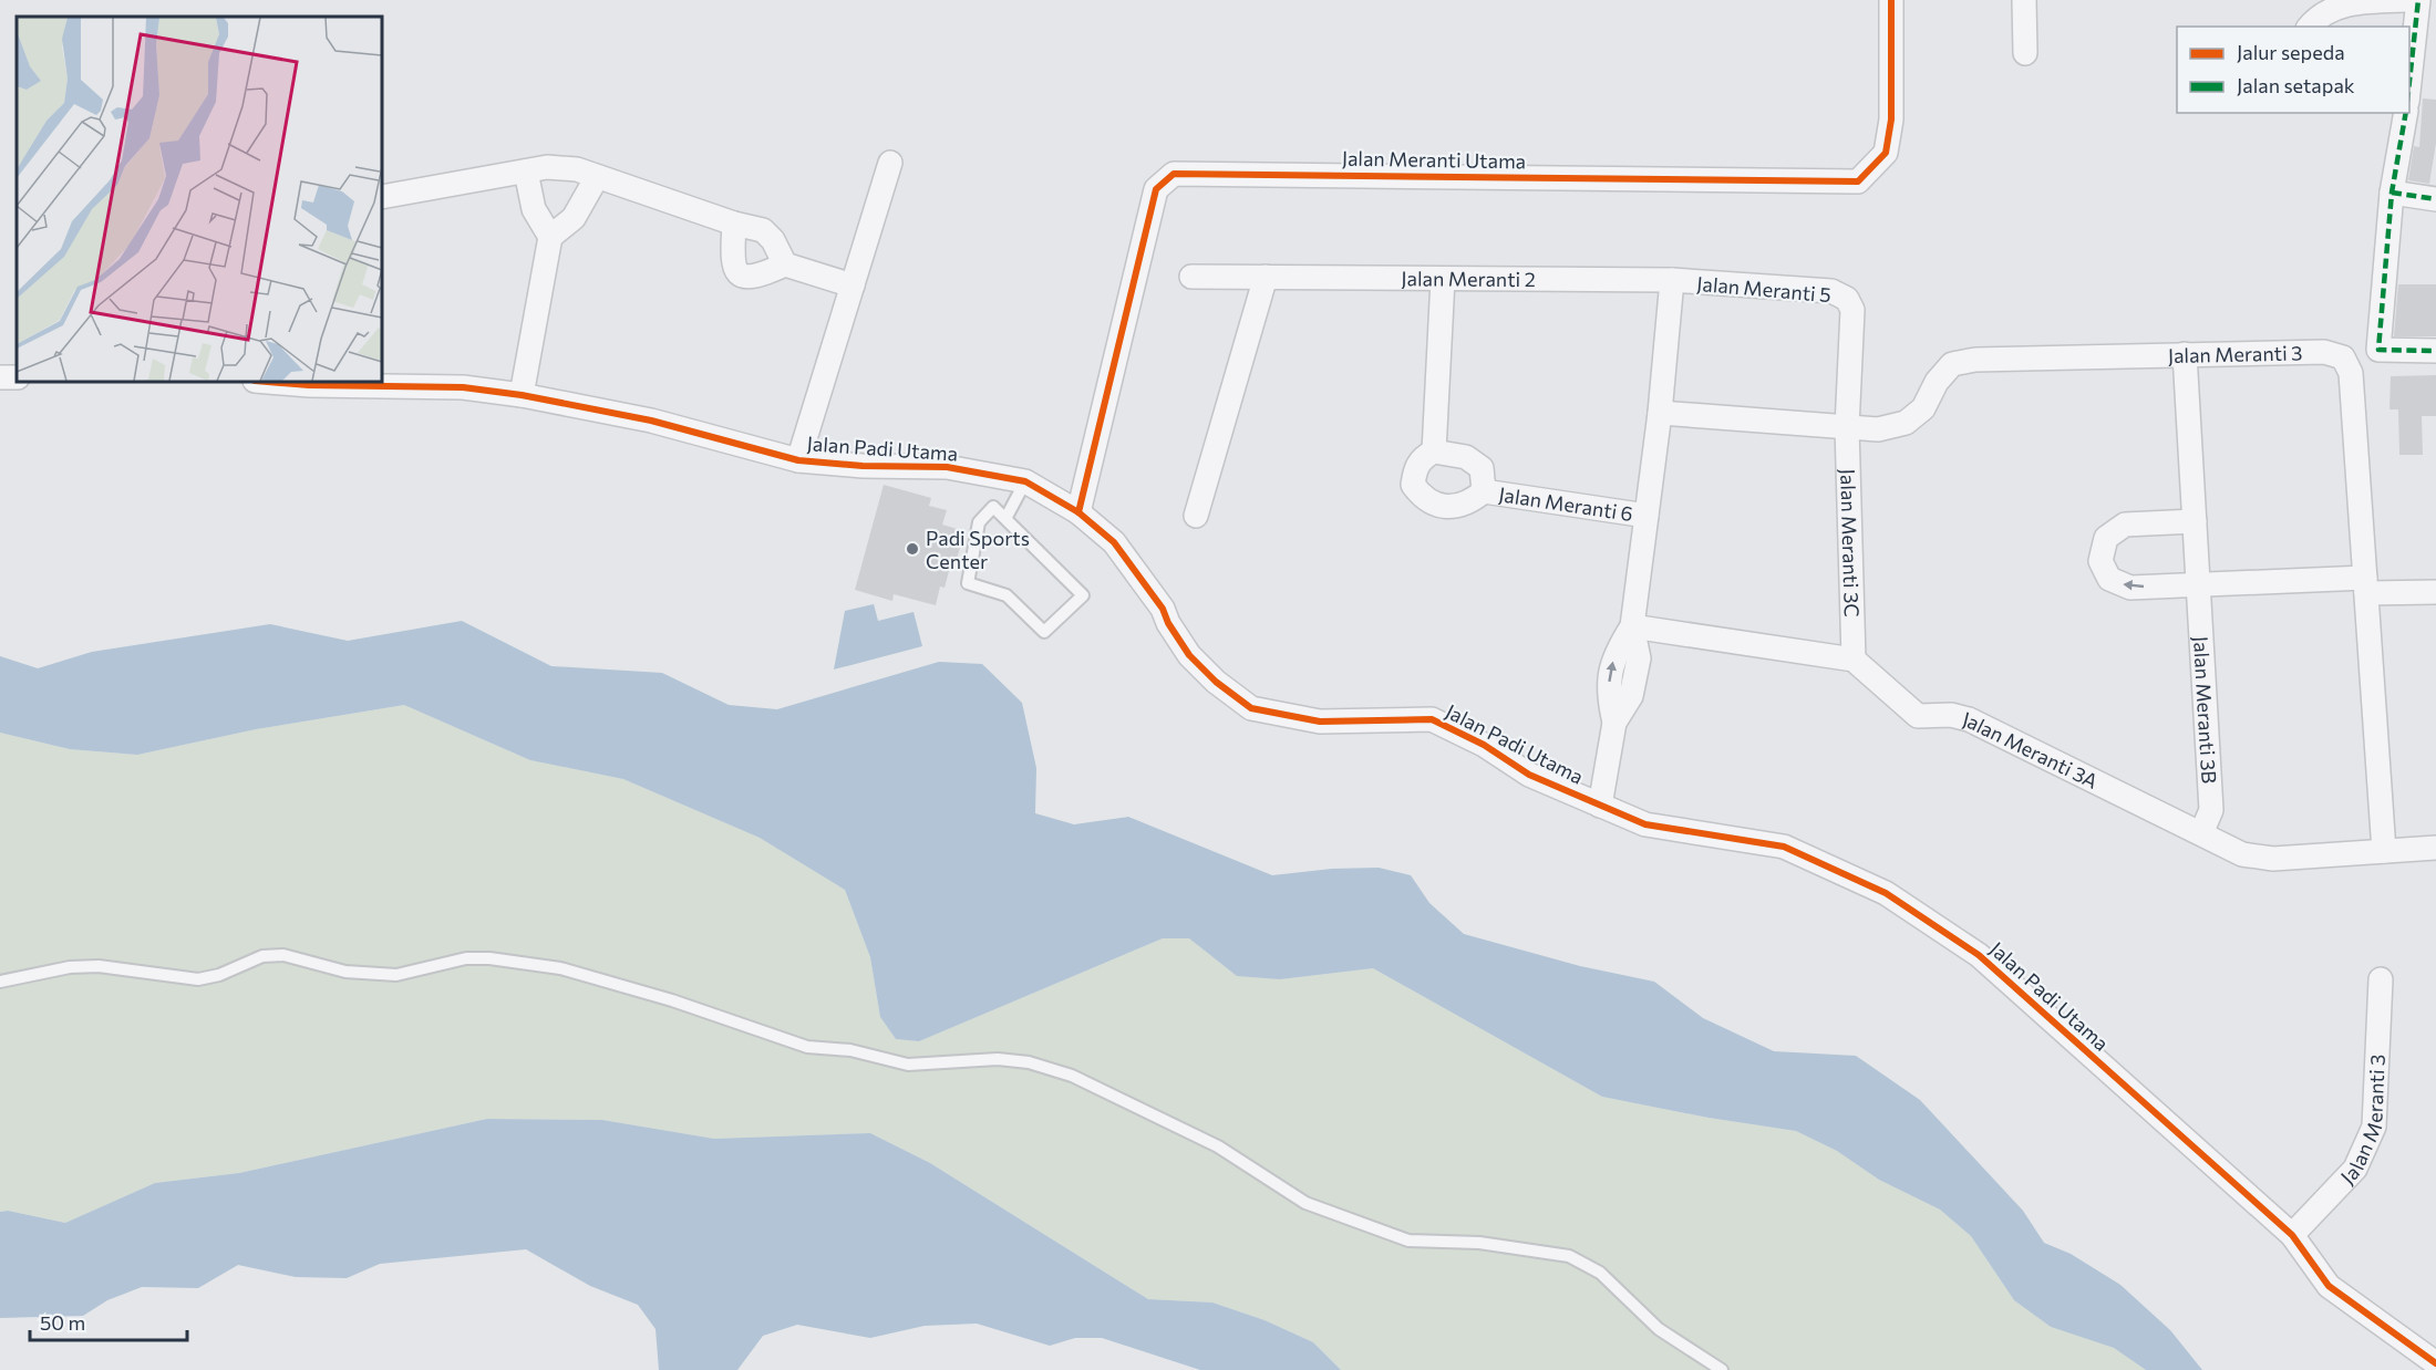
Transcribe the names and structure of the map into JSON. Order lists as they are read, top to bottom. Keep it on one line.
{"streets":{"street":["Jalan Meranti Utama","Jalan Meranti 2","Jalan Meranti 5","Jalan Meranti 3","Jalan Padi Utama","Jalan Meranti 6","Jalan Meranti 3C","Jalan Meranti 3B","Jalan Meranti 3A"]},"crossings":[["Jalan Meranti Utama","Jalan Padi Utama"],["Jalan Meranti 2","Jalan Meranti 5"],["Jalan Meranti 5","Jalan Meranti 3"],["Jalan Meranti 5","Jalan Meranti 3C"],["Jalan Meranti 3","Jalan Padi Utama"],["Jalan Meranti 3","Jalan Meranti 3C"],["Jalan Meranti 3","Jalan Meranti 3B"],["Jalan Meranti 3","Jalan Meranti 3A"],["Jalan Meranti 3C","Jalan Meranti 3A"],["Jalan Meranti 3B","Jalan Meranti 3A"]],"places":["Padi Sports Center"],"legend":["Jalur sepeda","Jalan setapak"],"scale_bar":"50 m"}
